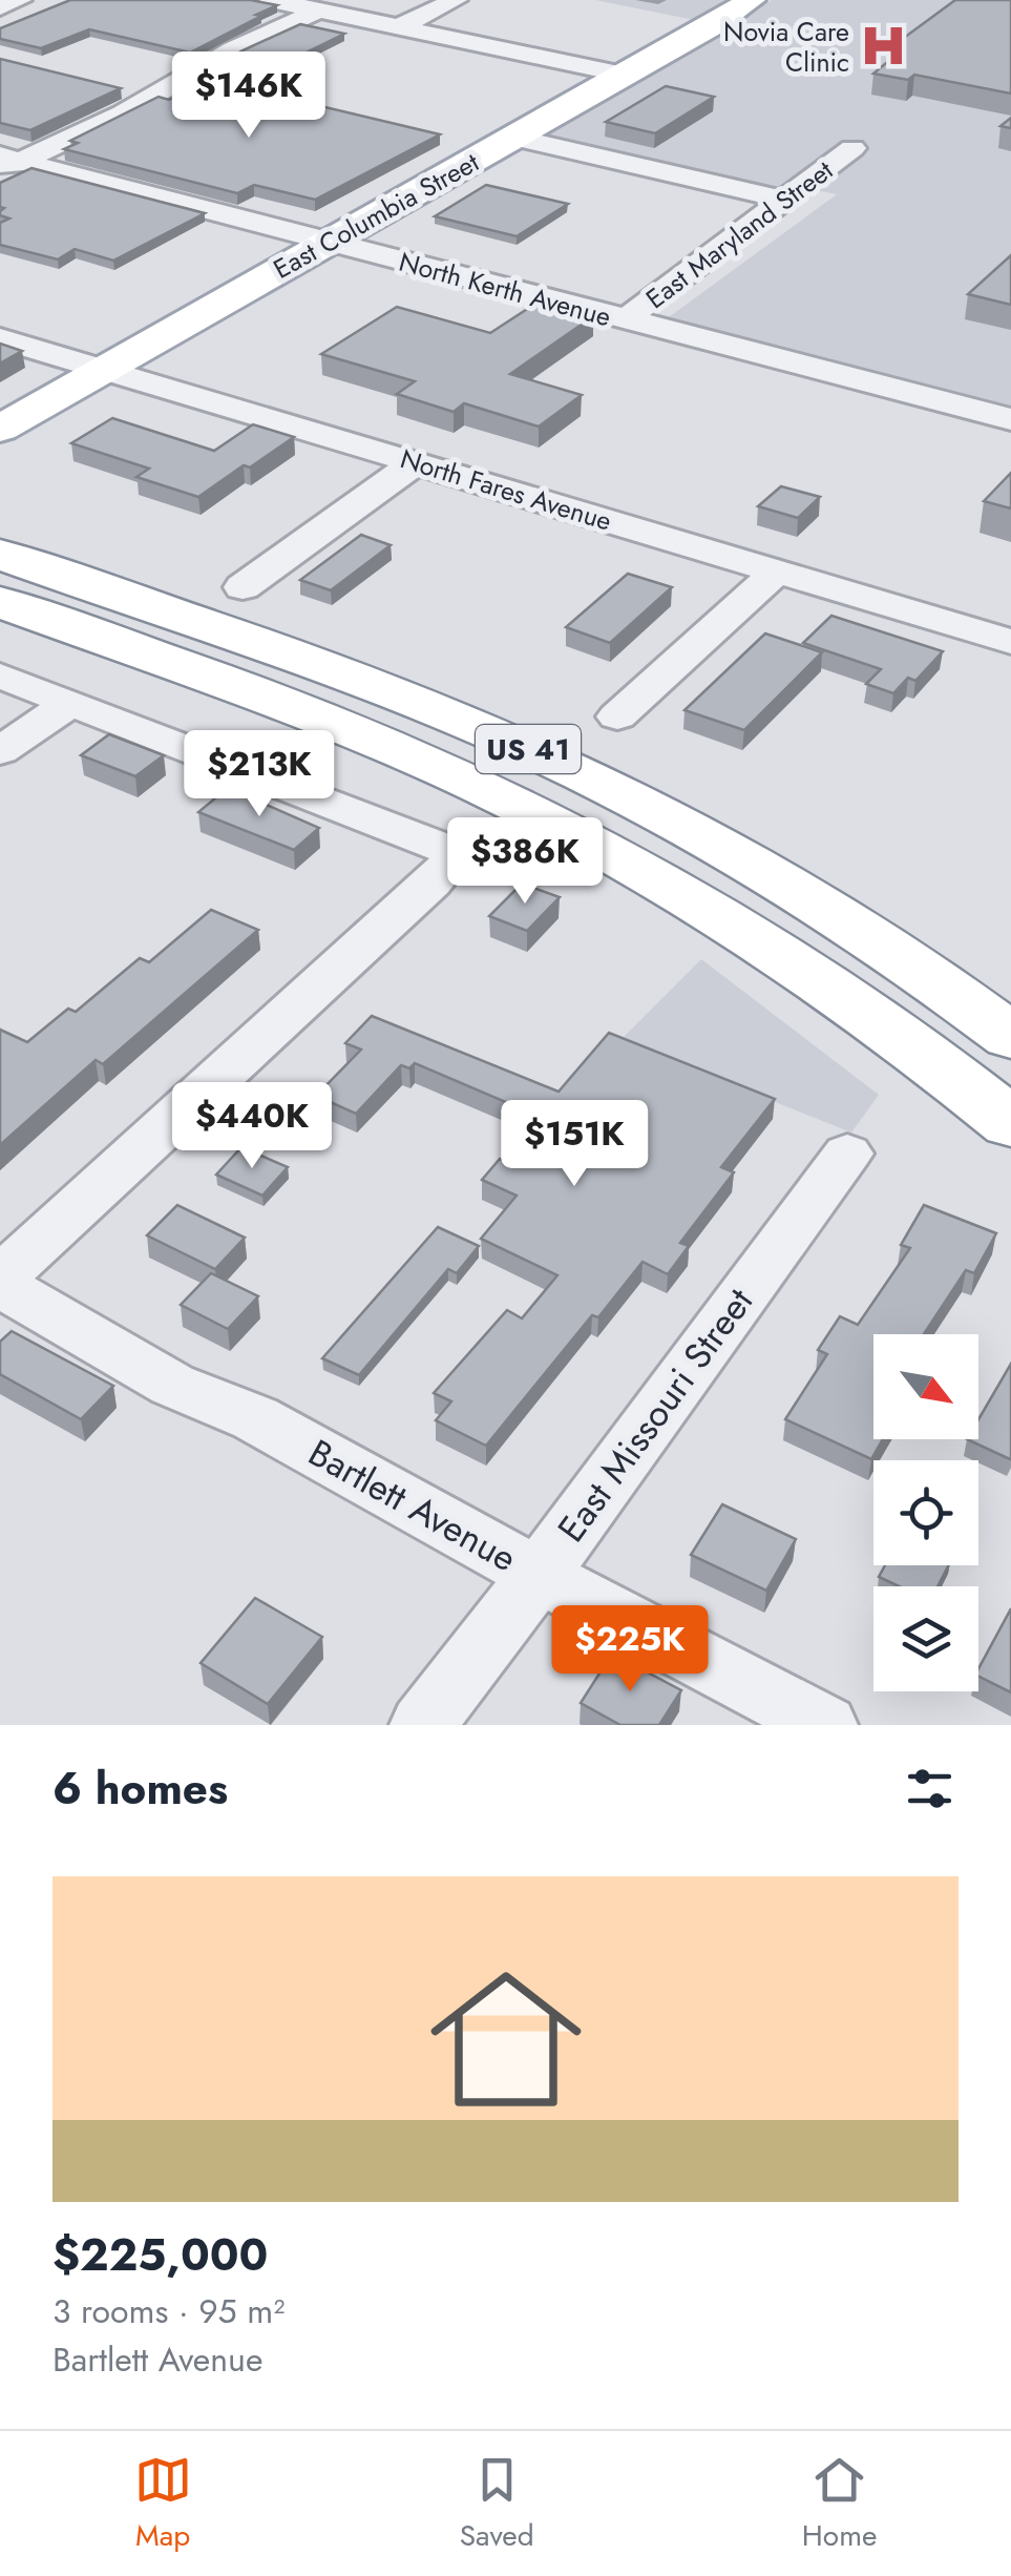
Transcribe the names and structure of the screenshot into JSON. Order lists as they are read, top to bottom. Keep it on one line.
{"streets":{"highway":["US 41"],"main road":["East Columbia Street"],"street":["East Maryland Street","North Kerth Avenue","North Fares Avenue","East Missouri Street","Bartlett Avenue"]},"crossings":[["East Columbia Street","North Kerth Avenue"],["East Columbia Street","North Fares Avenue"],["East Maryland Street","North Kerth Avenue"],["East Missouri Street","Bartlett Avenue"]],"places":{"hospital":["Novia Care Clinic"]},"north":"bottom right","page":{"price":["$146K","$213K","$386K","$440K","$151K","$225K"],"heading":"6 homes","list":[{"name":"$225,000","note":"3 rooms · 95 m² · Bartlett Avenue"}],"tabs":["Map","Saved","Home"]}}
